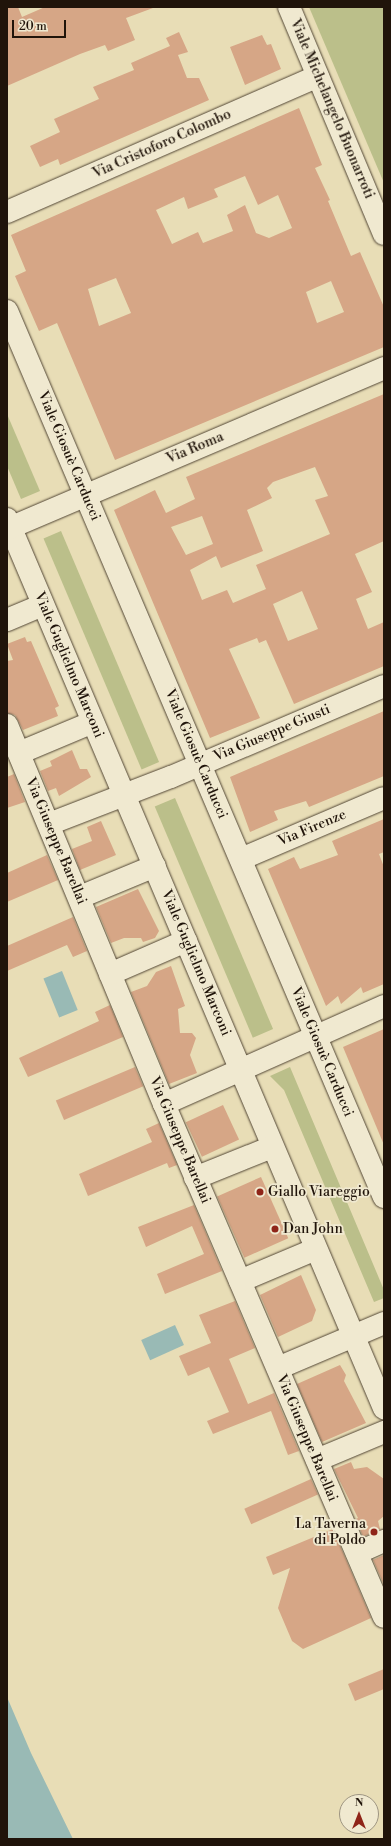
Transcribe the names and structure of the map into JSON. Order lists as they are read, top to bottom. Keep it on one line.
{"streets":{"street":["Viale Michelangelo Buonarroti","Via Cristoforo Colombo","Via Roma","Viale Giosuè Carducci","Viale Guglielmo Marconi","Via Giuseppe Giusti","Via Firenze","Via Giuseppe Barellai"]},"crossings":[["Viale Michelangelo Buonarroti","Via Cristoforo Colombo"],["Via Roma","Viale Giosuè Carducci"],["Via Roma","Viale Guglielmo Marconi"],["Viale Giosuè Carducci","Via Giuseppe Giusti"],["Viale Giosuè Carducci","Via Firenze"],["Viale Guglielmo Marconi","Via Giuseppe Giusti"],["Via Giuseppe Giusti","Via Giuseppe Barellai"]],"places":["Giallo Viareggio","Dan John","La Taverna di Poldo"],"scale_bar":"20 m","north":"top"}
